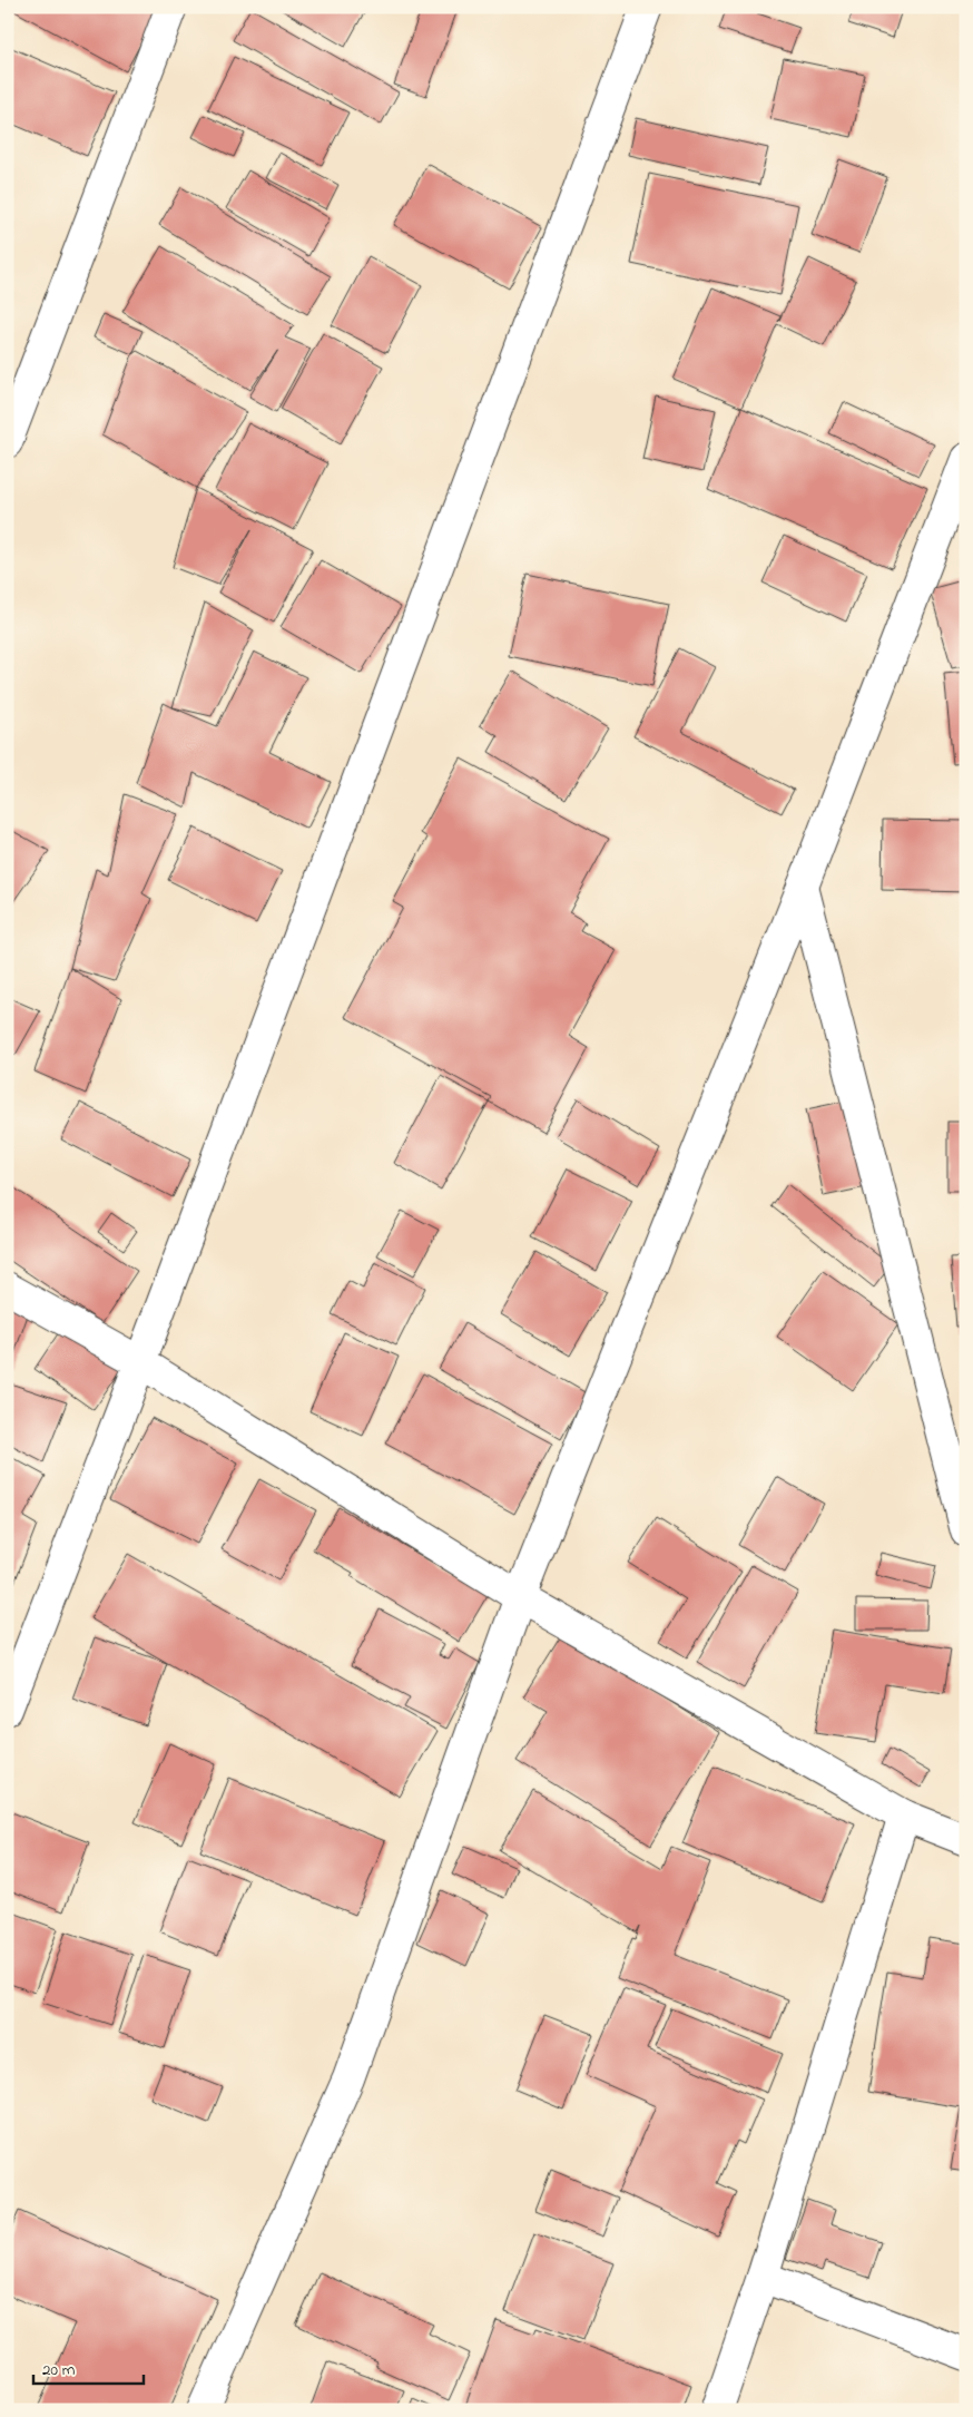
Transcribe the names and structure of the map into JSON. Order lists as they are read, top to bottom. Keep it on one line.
{"scale_bar":"20 m"}
